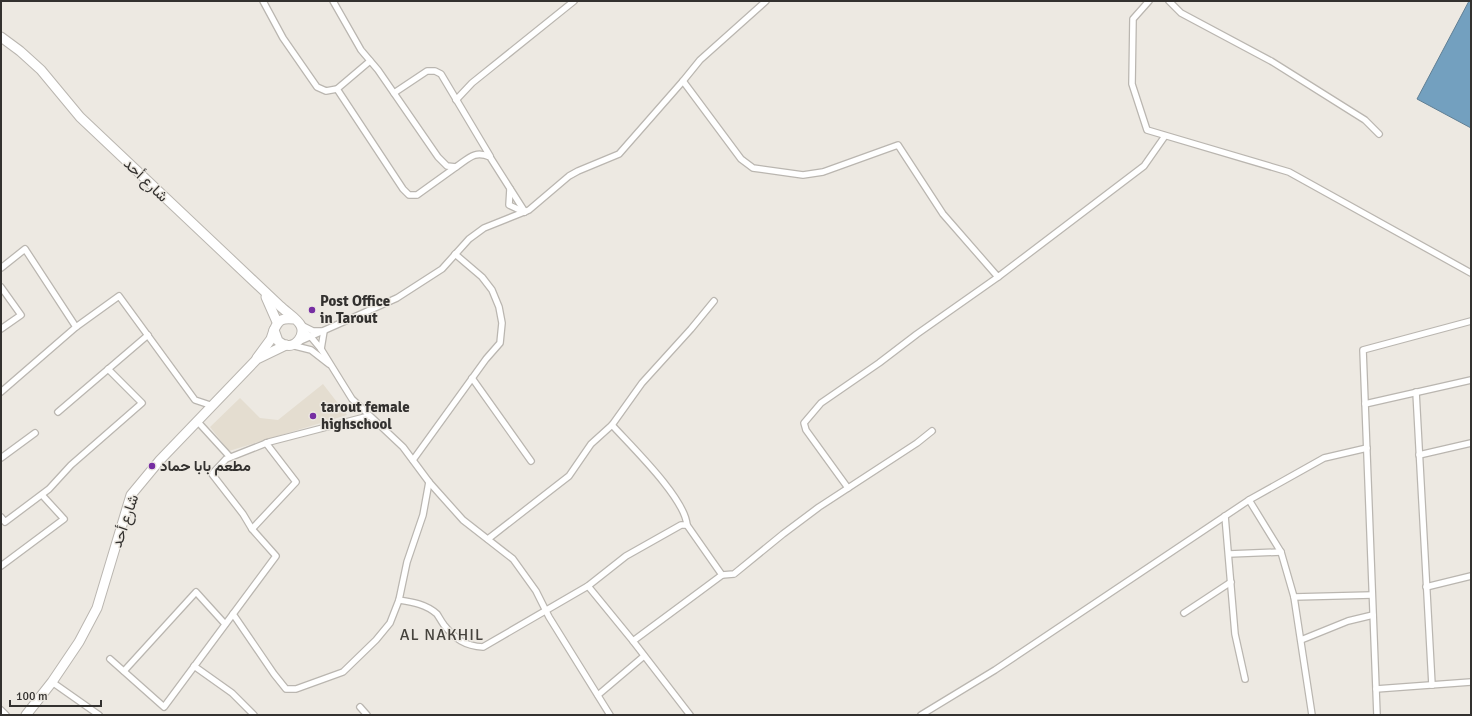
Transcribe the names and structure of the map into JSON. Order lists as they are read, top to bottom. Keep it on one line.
{"streets":{"main road":["شارع أحد"]},"districts":["AL NAKHIL"],"places":["Post Office in Tarout","tarout female highschool","مطعم بابا حماد"],"scale_bar":"100 m"}
